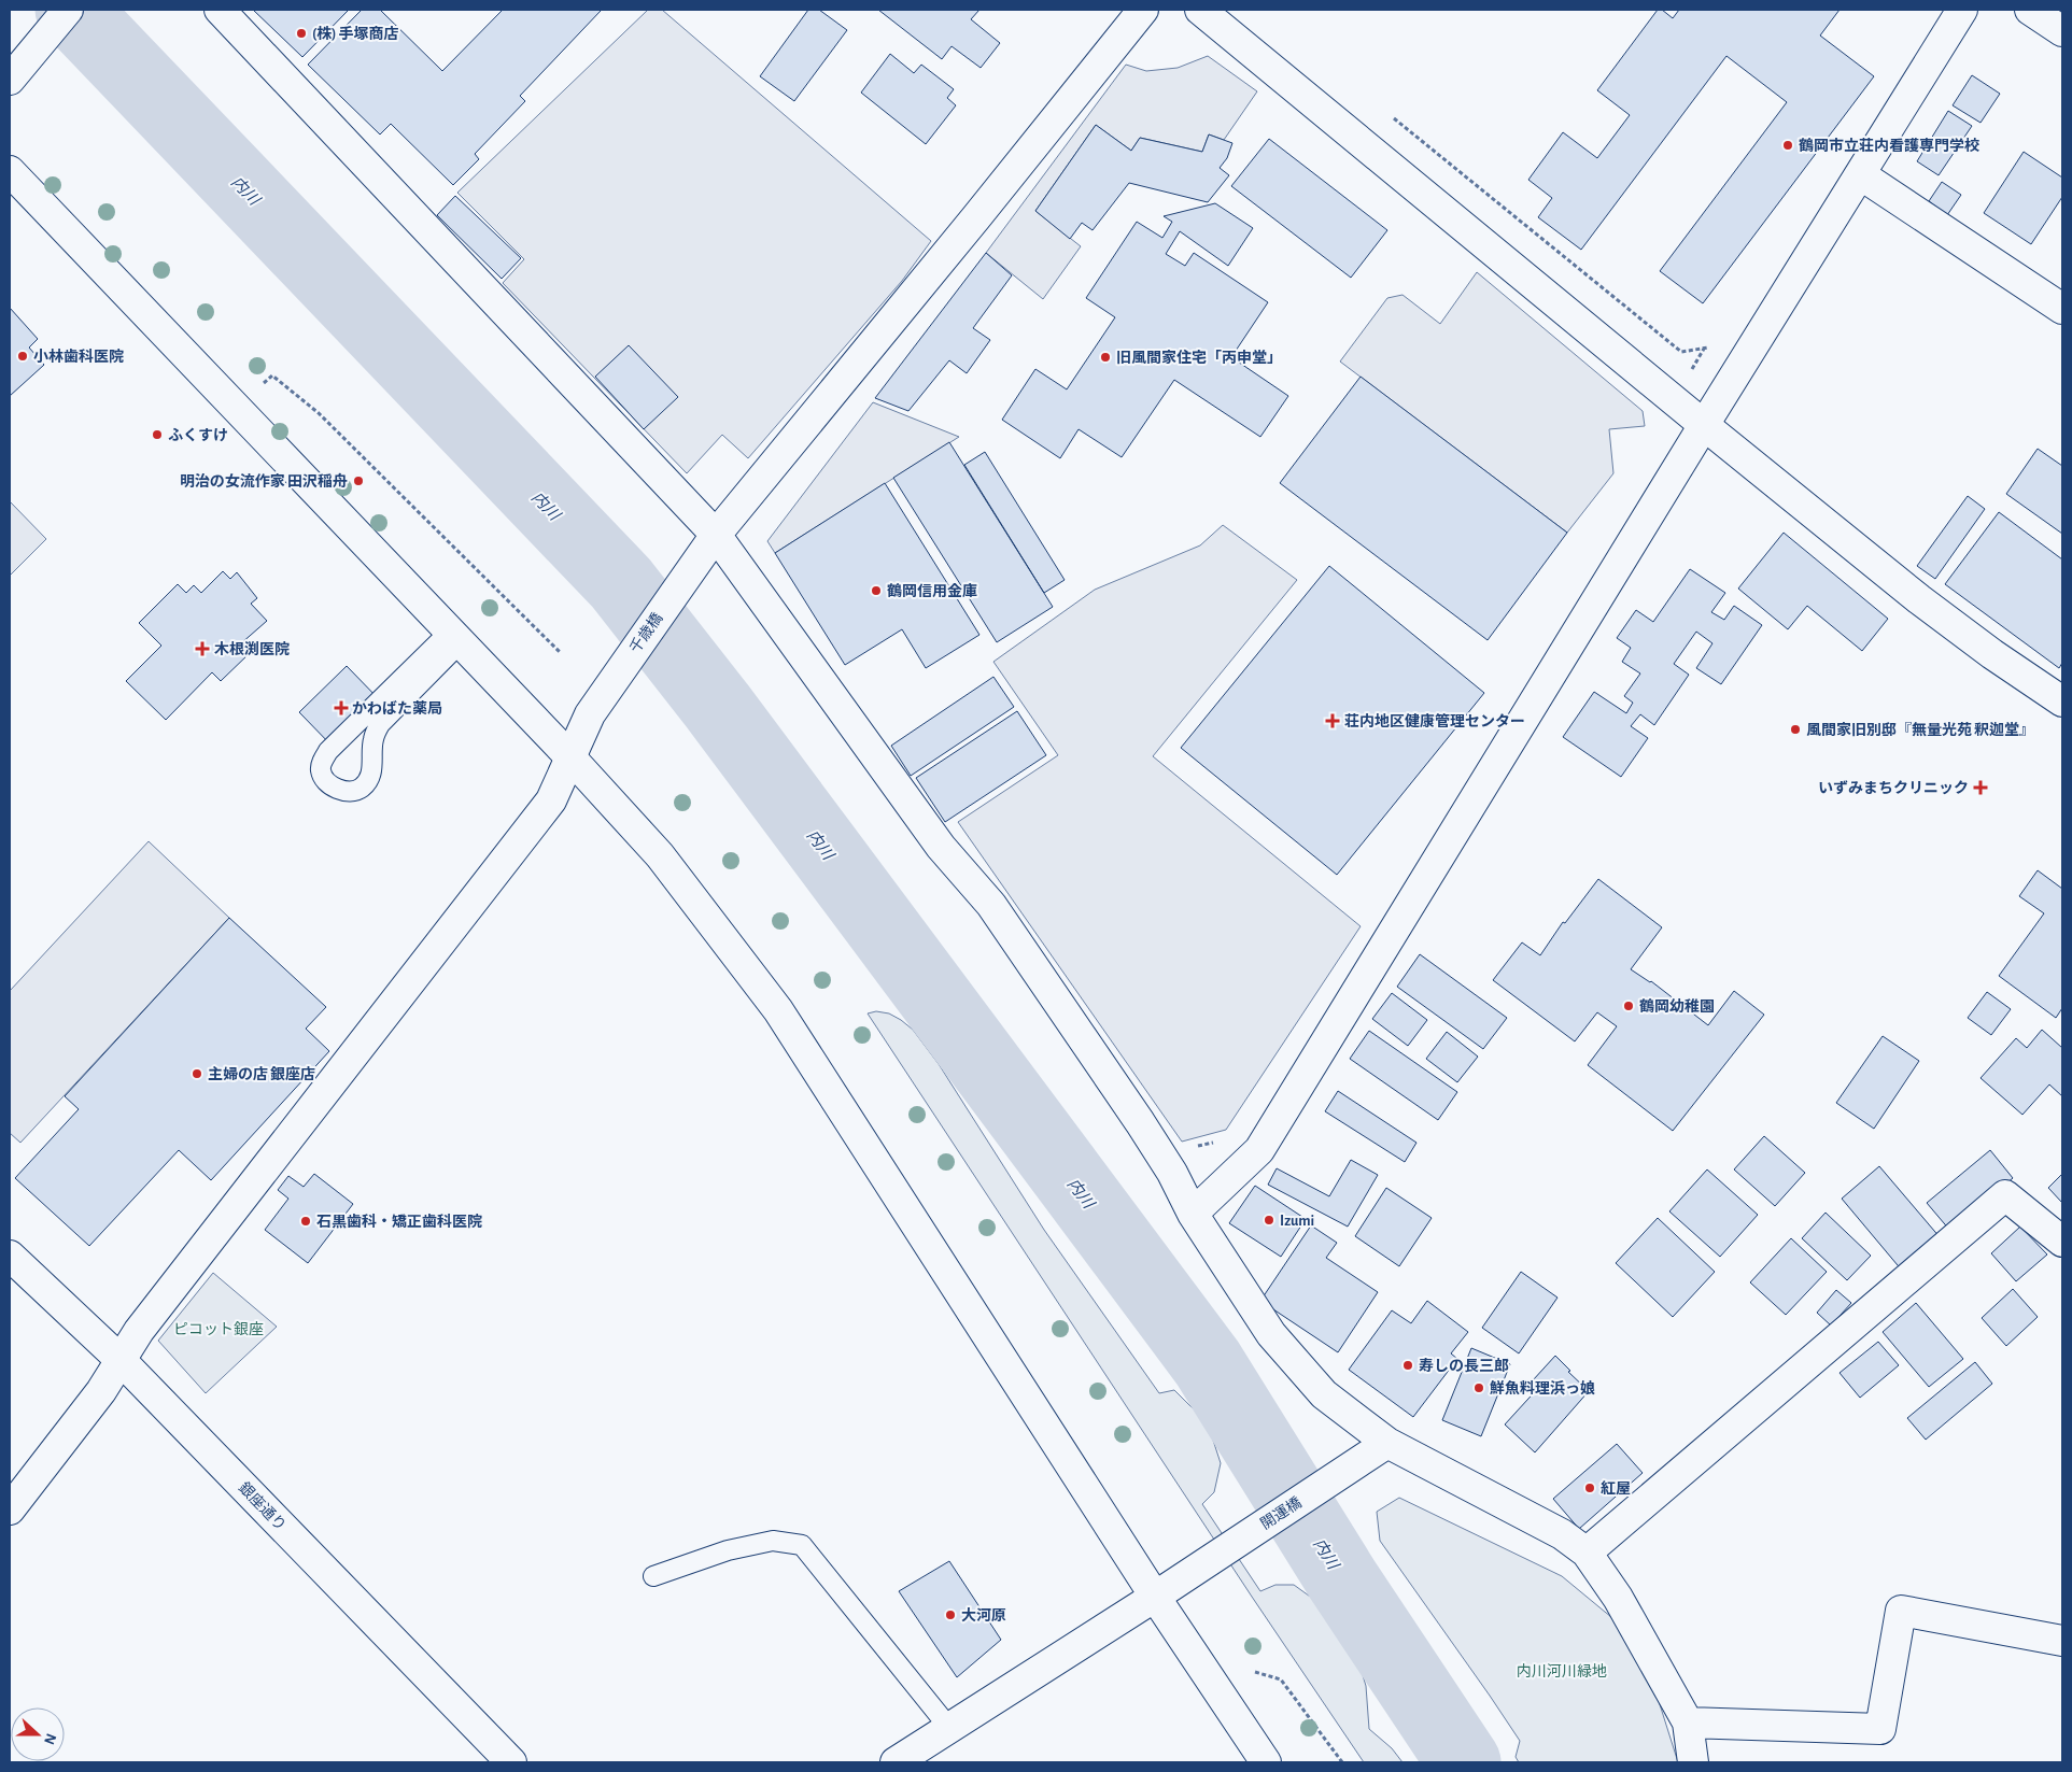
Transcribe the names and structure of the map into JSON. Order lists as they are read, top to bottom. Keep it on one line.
{"streets":{"street":["千歳橋","銀座通り","開運橋"]},"crossings":[["千歳橋","銀座通り"]],"water":["内川"],"parks":["ピコット銀座","内川河川緑地"],"places":{"other":["(株) 手塚商店","鶴岡市立荘内看護専門学校","小林歯科医院","旧風間家住宅「丙申堂」","ふくすけ","明治の女流作家 田沢稲舟","鶴岡信用金庫","風間家旧別邸『無量光苑 釈迦堂』","鶴岡幼稚園","主婦の店 銀座店","Izumi","石黒歯科・矯正歯科医院","寿しの長三郎","鮮魚料理浜っ娘","紅屋","大河原"],"health":["木根渕医院","かわばた薬局","荘内地区健康管理センター","いずみまちクリニック"]},"north":"right"}
